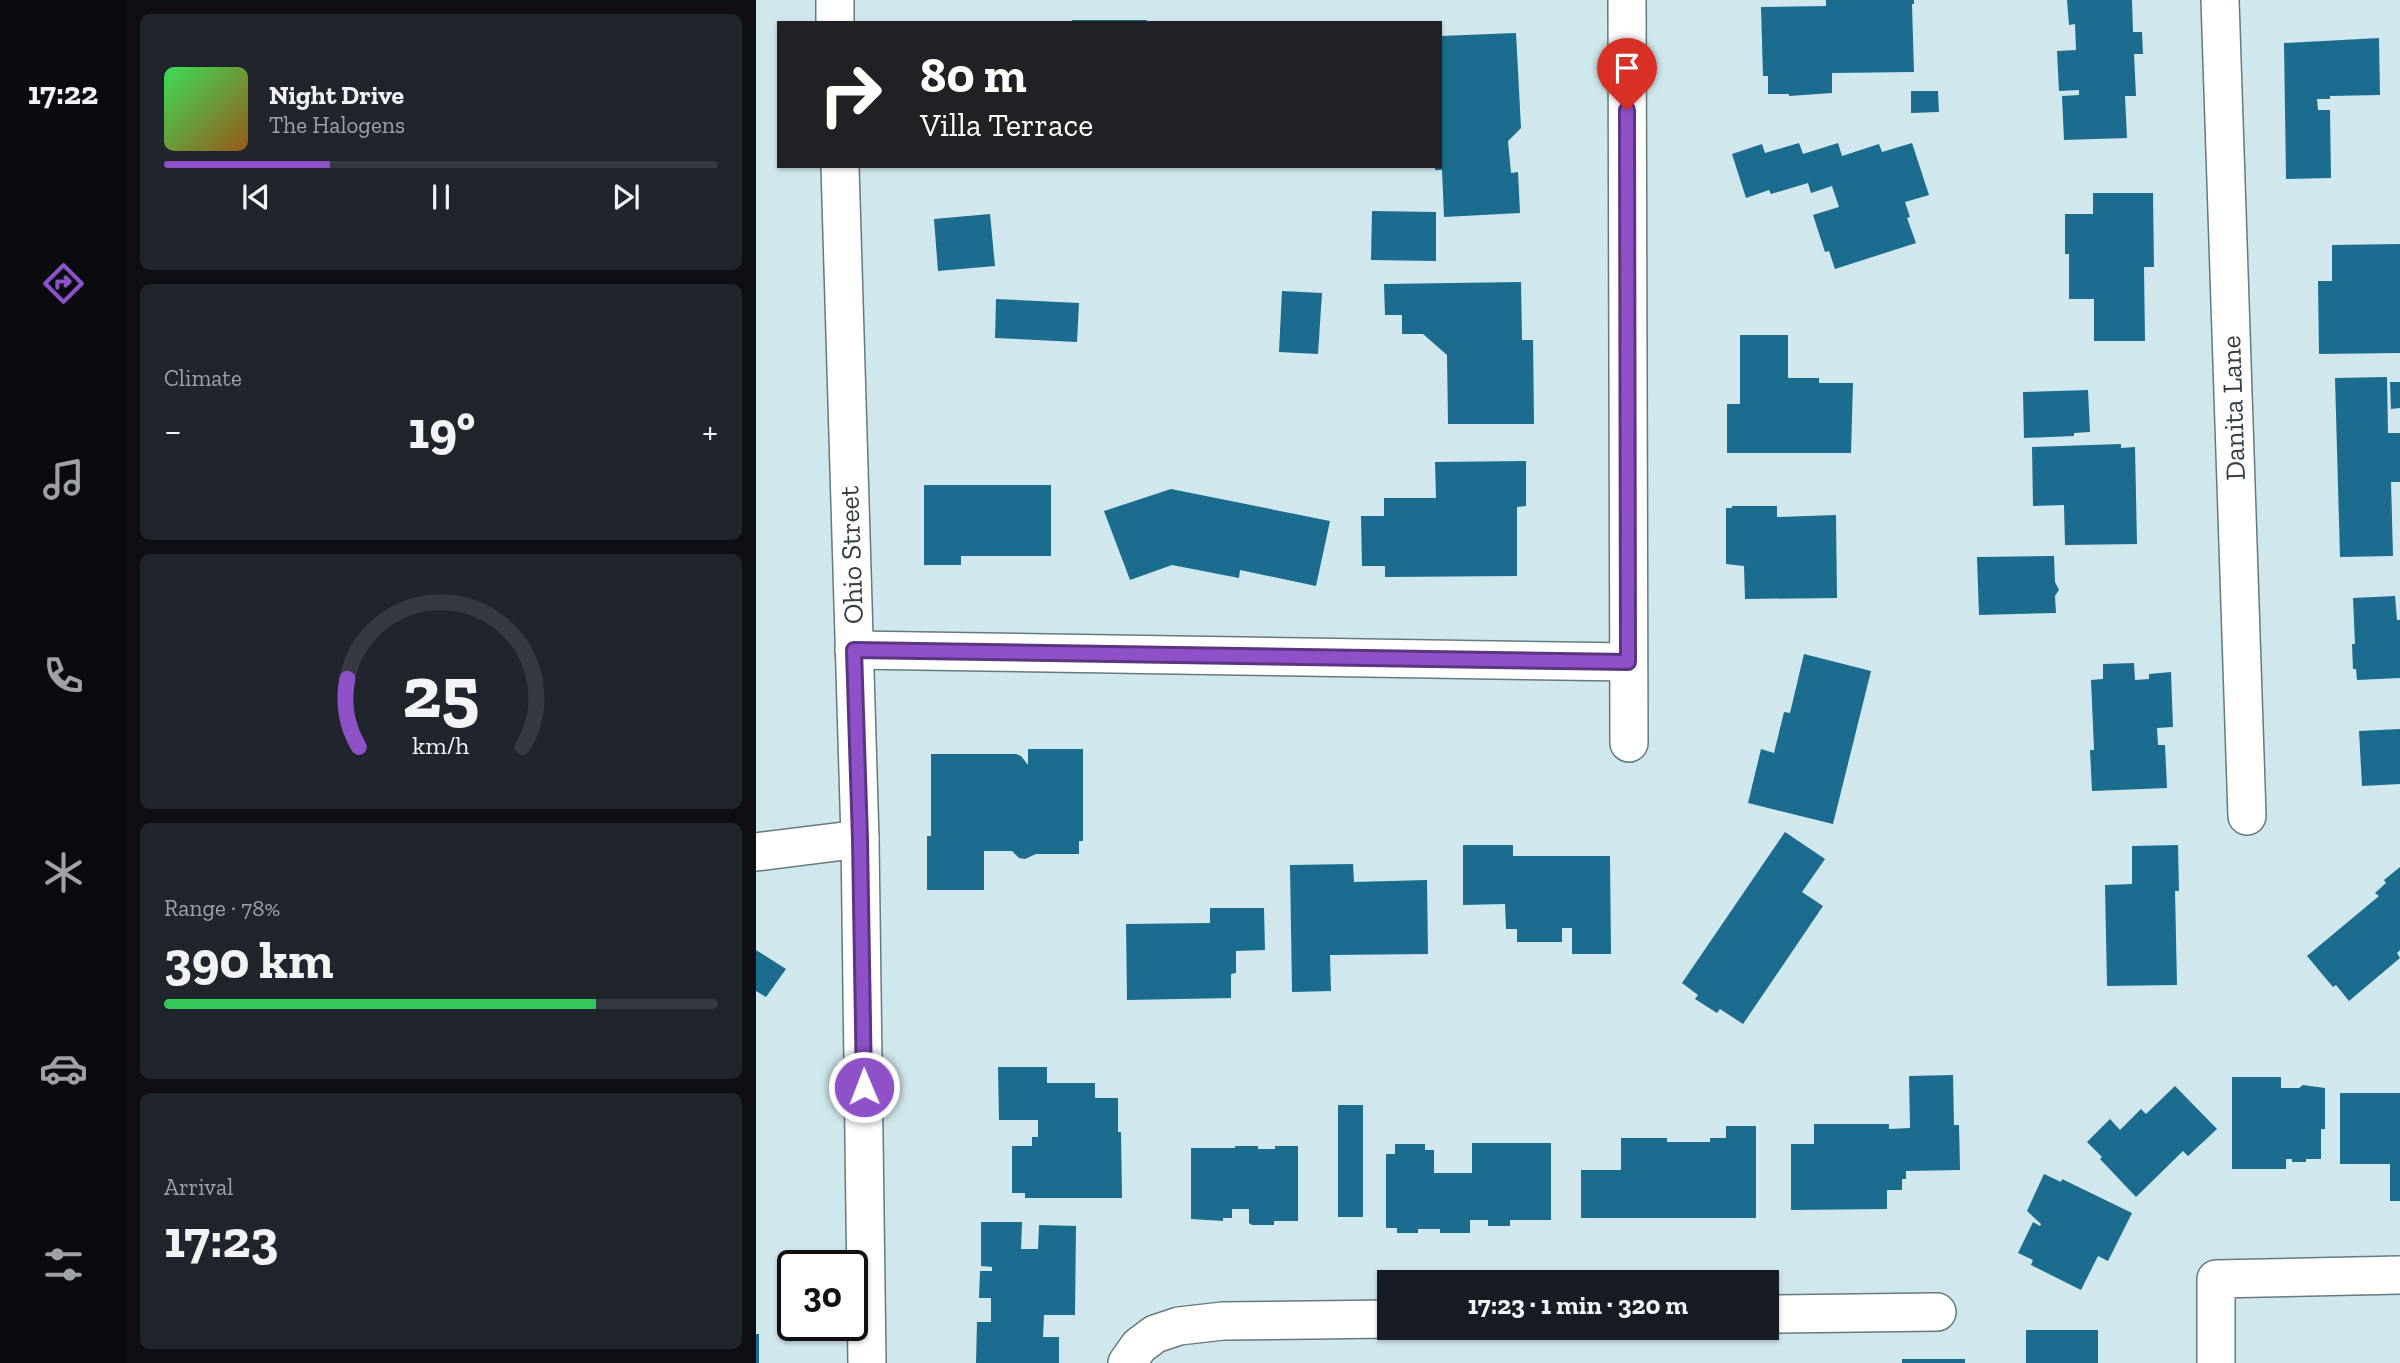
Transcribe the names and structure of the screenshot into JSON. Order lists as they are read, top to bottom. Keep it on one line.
{"streets":{"street":["Danita Lane","Ohio Street"]},"page":{"tabs":"17:22","turn":["80 m","Villa Terrace"],"song":["Night Drive","The Halogens"],"tile":["Climate",["Range · 78%","390 km"],["Arrival","17:23"]],"heat":["−","19°","+"],"limit":"30","trip":"17:23 · 1 min · 320 m","gauge":["25","km/h"]}}
